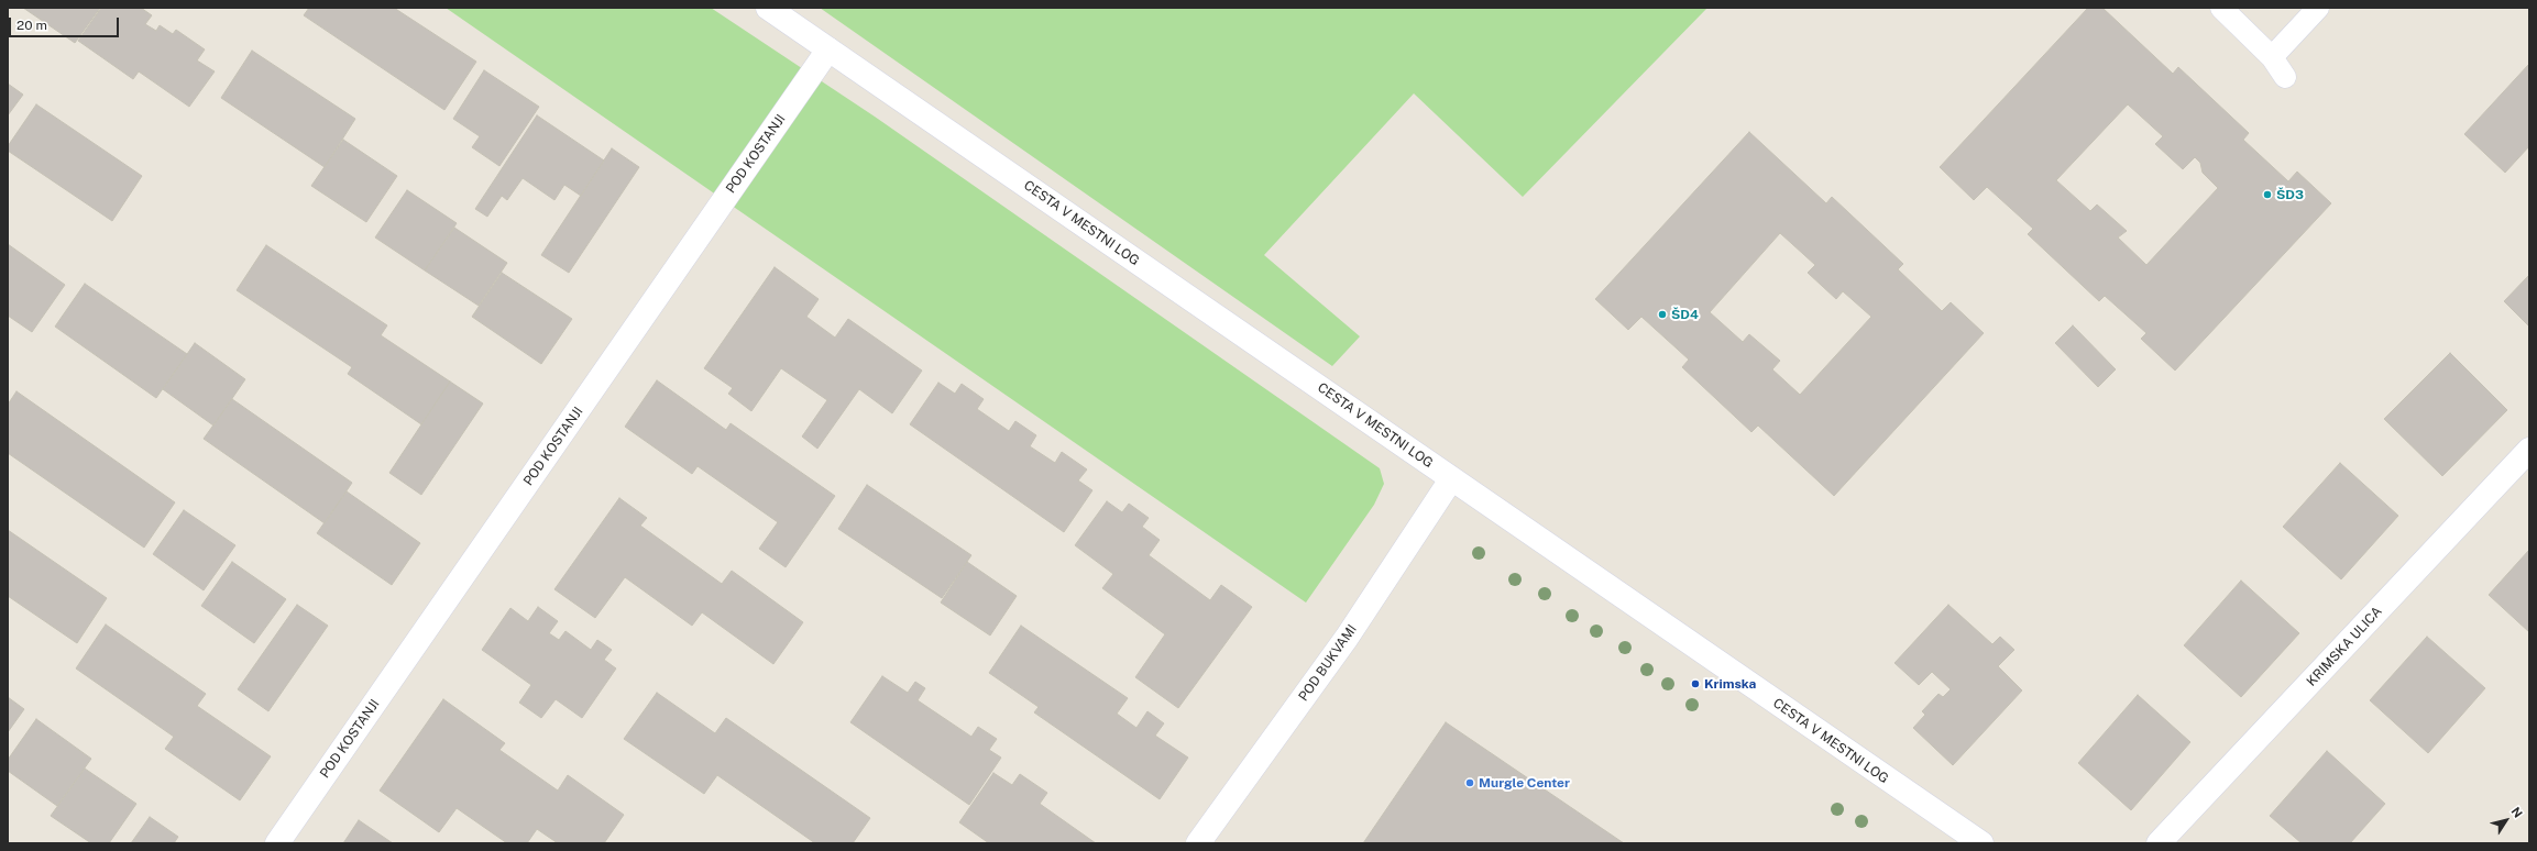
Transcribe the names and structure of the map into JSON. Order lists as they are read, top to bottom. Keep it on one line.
{"streets":{"street":["POD KOSTANJI","CESTA V MESTNI LOG","KRIMSKA ULICA","POD BUKVAMI"]},"crossings":[["POD KOSTANJI","CESTA V MESTNI LOG"],["CESTA V MESTNI LOG","POD BUKVAMI"]],"places":["ŠD3","ŠD4","Krimska","Murgle Center"],"scale_bar":"20 m","north":"top right"}
